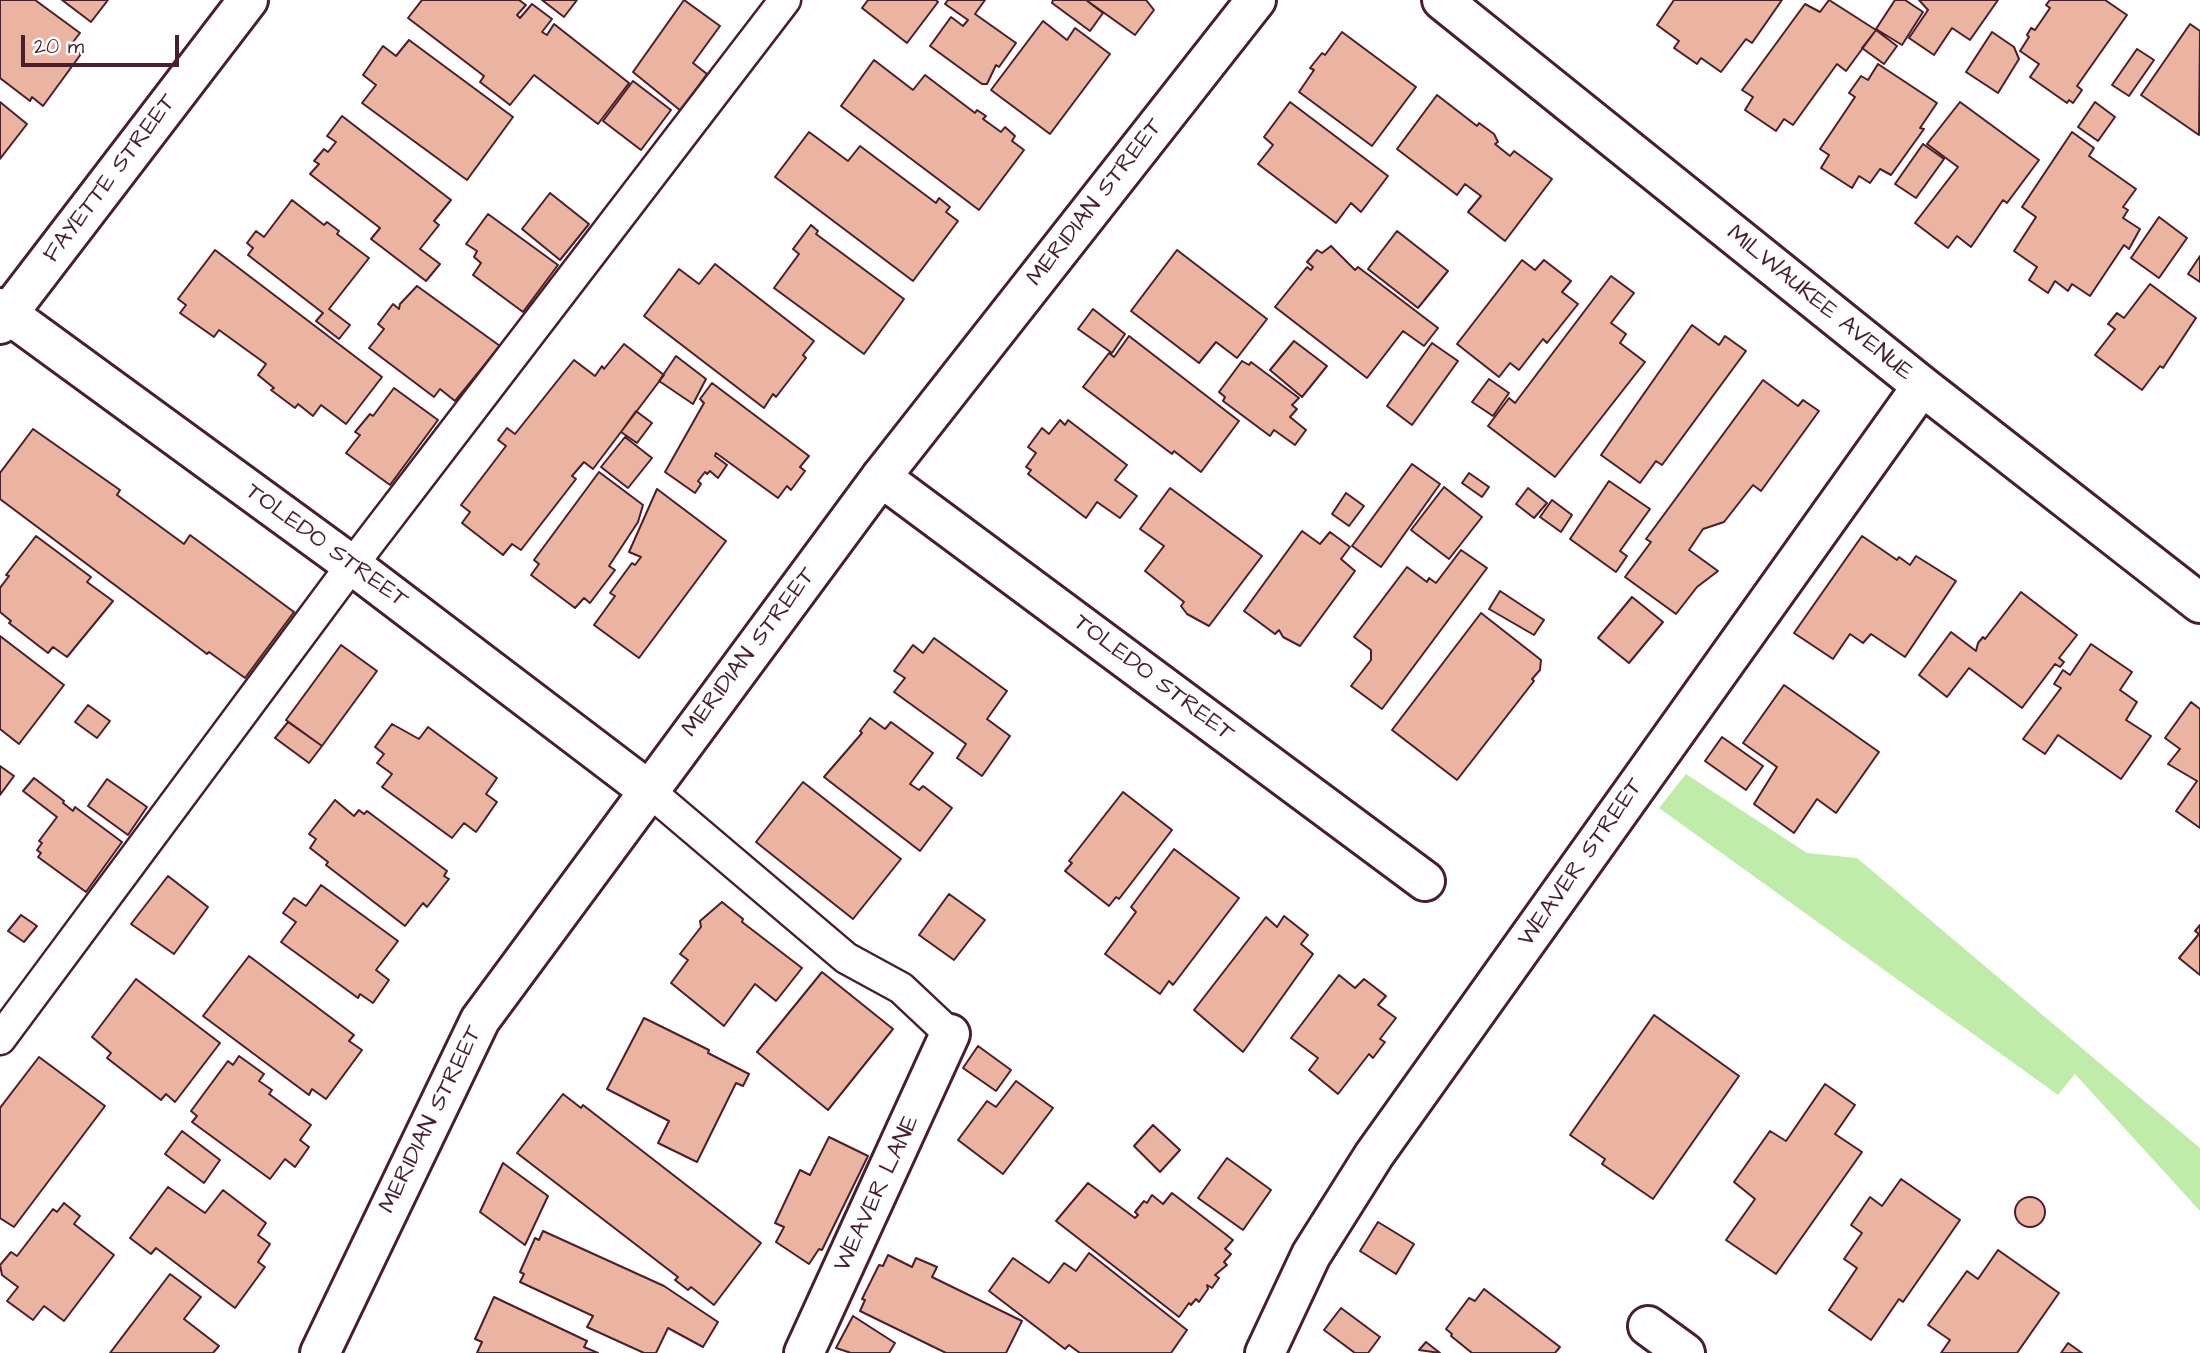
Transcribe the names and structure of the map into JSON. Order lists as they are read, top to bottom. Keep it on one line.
{"streets":{"street":["FAYETTE STREET","MERIDIAN STREET","MILWAUKEE AVENUE","TOLEDO STREET","WEAVER STREET","WEAVER LANE"]},"crossings":[["FAYETTE STREET","TOLEDO STREET"],["MERIDIAN STREET","TOLEDO STREET"],["MILWAUKEE AVENUE","WEAVER STREET"]],"scale_bar":"20 m"}
